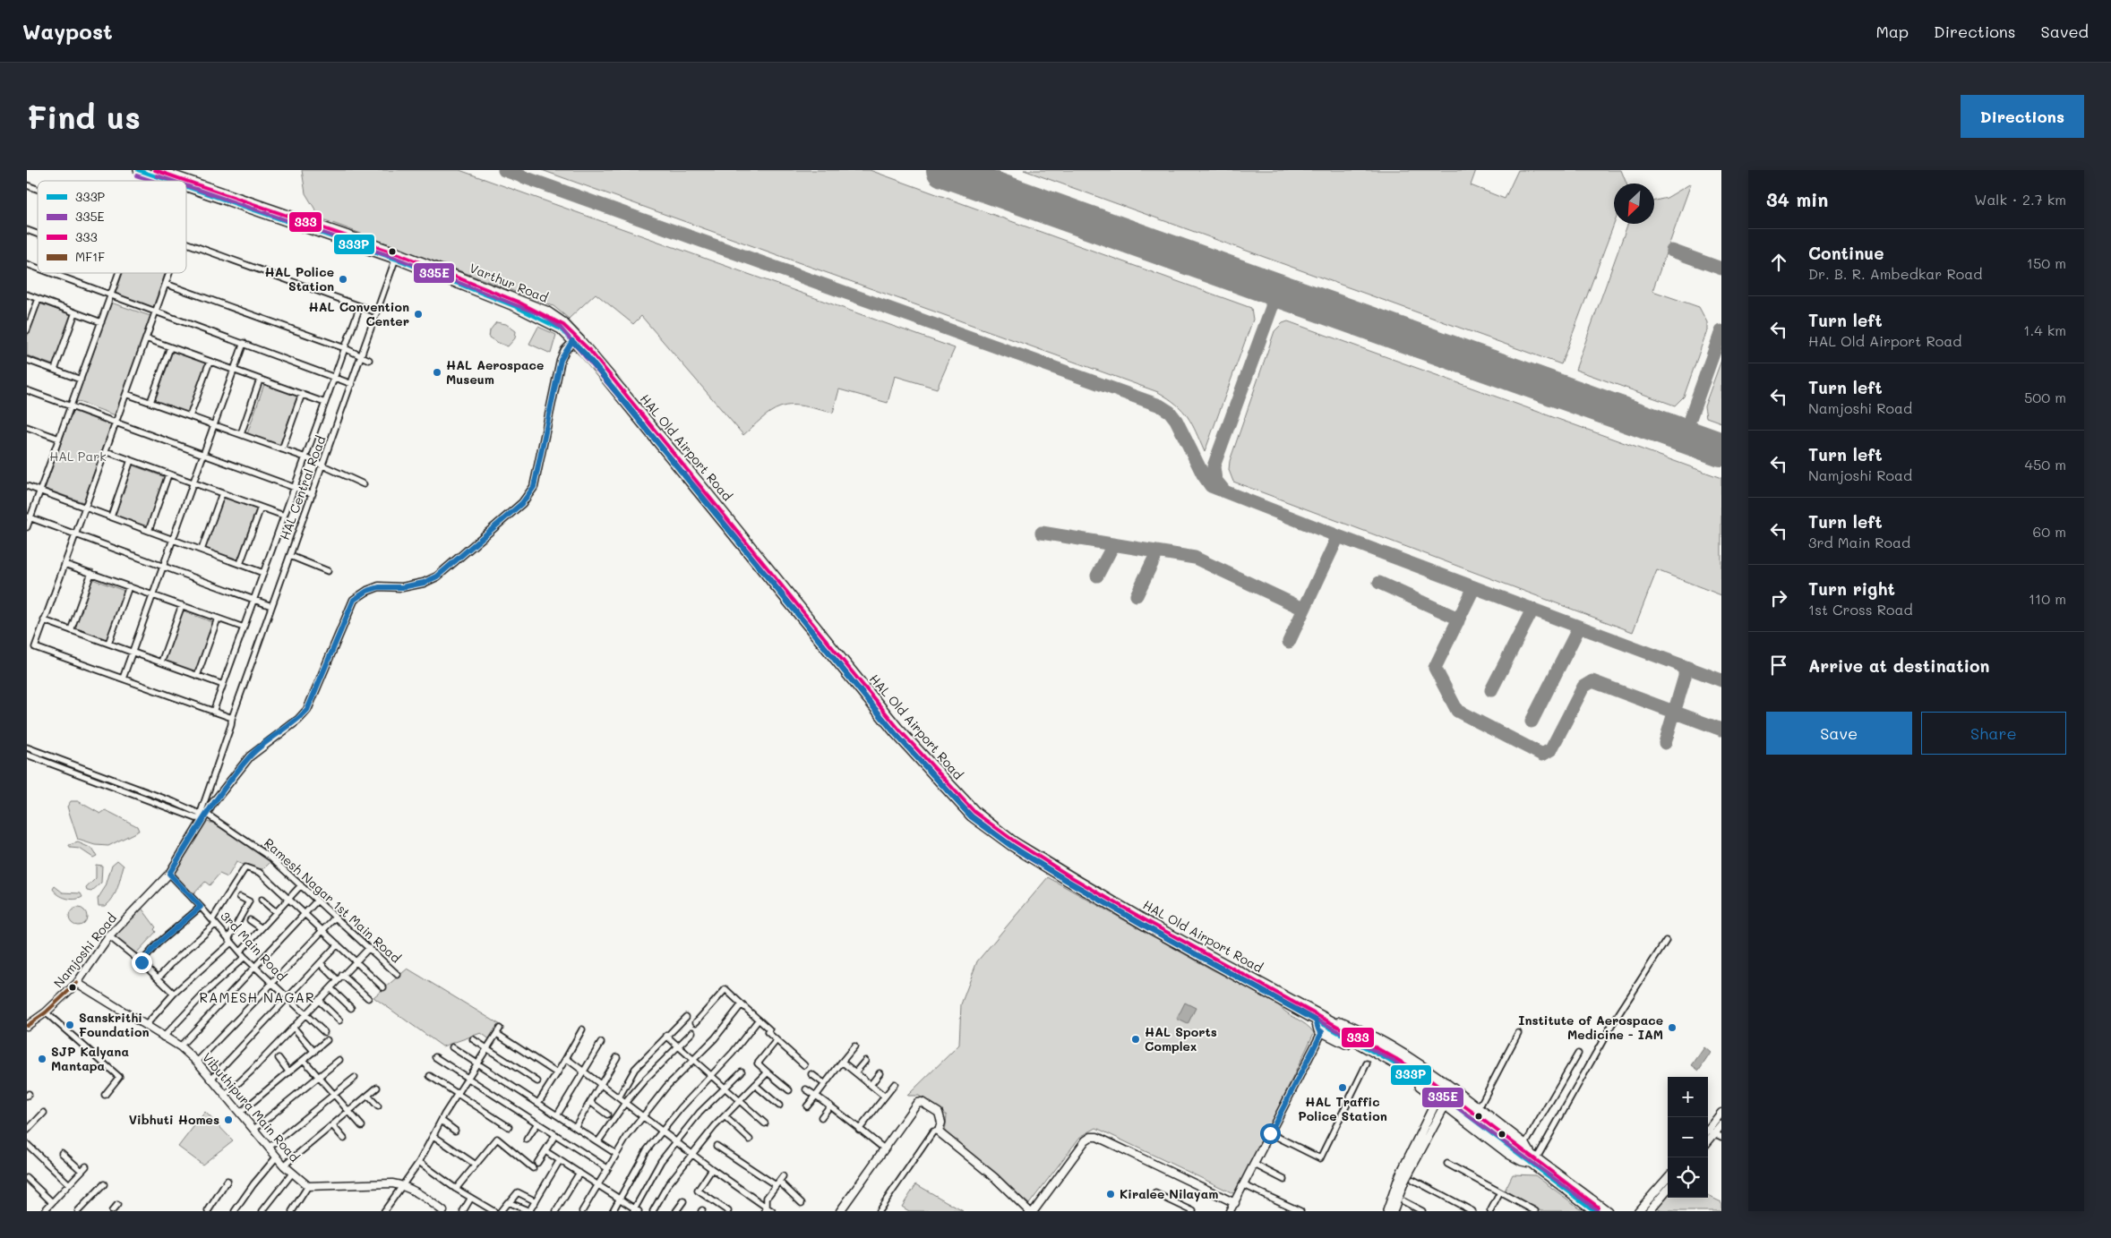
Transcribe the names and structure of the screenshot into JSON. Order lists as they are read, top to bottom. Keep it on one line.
{"streets":{"main road":["Varthur Road","HAL Old Airport Road"],"street":["HAL Central Road","Ramesh Nagar 1st Main Road","3rd Main Road","Namjoshi Road","Vibuthipura Main Road"]},"crossings":[["Varthur Road","HAL Old Airport Road"],["Varthur Road","HAL Central Road"],["Varthur Road","Namjoshi Road"],["HAL Old Airport Road","Namjoshi Road"],["HAL Central Road","Ramesh Nagar 1st Main Road"],["HAL Central Road","Namjoshi Road"],["Ramesh Nagar 1st Main Road","Namjoshi Road"],["3rd Main Road","Namjoshi Road"],["Namjoshi Road","Vibuthipura Main Road"]],"districts":["RAMESH NAGAR"],"parks":["HAL Park"],"places":["HAL Police Station","HAL Convention Center","HAL Aerospace Museum","Sanskrithi Foundation","Institute of Aerospace Medicine - IAM","HAL Sports Complex","SJP Kalyana Mantapa","HAL Traffic Police Station","Vibhuti Homes","Kiralee Nilayam"],"lines":["transit line 333P","transit line 333","transit line 335E","transit line MF1F"],"legend":["333P","335E","333","MF1F"],"north":"bottom left","page":{"header":"Waypost","nav":["Map","Directions","Saved"],"buttons":["Directions",["Save","Share"]],"title":"Find us","heading":["34 min","Walk · 2.7 km"],"list":[["Continue","Dr. B. R. Ambedkar Road","150 m"],["Turn left","HAL Old Airport Road","1.4 km"],["Turn left","Namjoshi Road","500 m"],["Turn left","Namjoshi Road","450 m"],["Turn left","3rd Main Road","60 m"],["Turn right","1st Cross Road","110 m"],"Arrive at destination"],"map_buttons":["+","−"]}}
